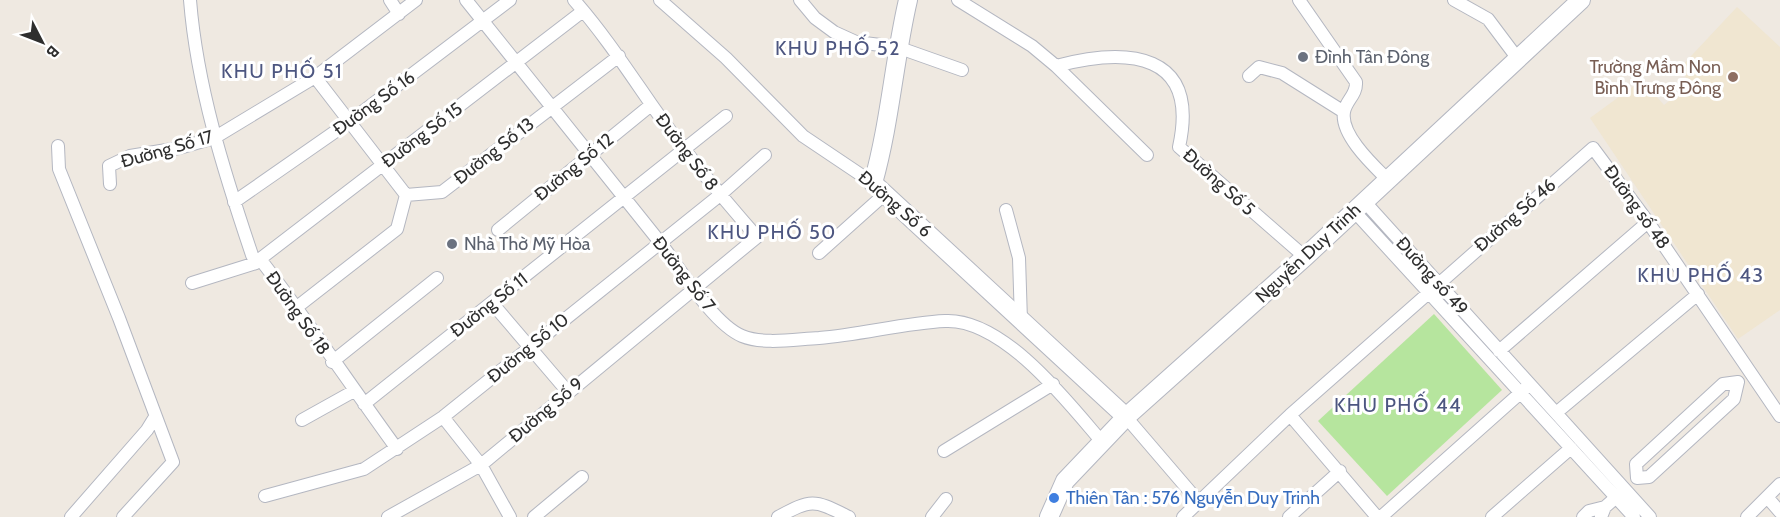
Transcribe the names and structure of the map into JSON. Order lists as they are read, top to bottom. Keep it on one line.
{"streets":{"main road":["Đường Số 6","Nguyễn Duy Trinh"],"street":["Đường Số 16","Đường Số 15","Đường Số 17","Đường Số 13","Đường Số 8","Đường Số 12","Đường Số 5","Đường số 48","Đường Số 46","Đường Số 7","Đường số 49","Đường Số 11","Đường Số 18","Đường Số 10","Đường Số 9"]},"crossings":[["Đường Số 16","Đường Số 7"],["Đường Số 16","Đường Số 18"],["Đường Số 15","Đường Số 8"],["Đường Số 15","Đường Số 7"],["Đường Số 15","Đường Số 18"],["Đường Số 17","Đường Số 18"],["Đường Số 13","Đường Số 8"],["Đường Số 13","Đường Số 7"],["Đường Số 8","Đường Số 12"],["Đường Số 8","Đường Số 7"],["Đường Số 8","Đường Số 11"],["Đường Số 8","Đường Số 10"],["Đường Số 8","Đường Số 9"],["Đường Số 12","Đường Số 7"],["Đường Số 5","Nguyễn Duy Trinh"],["Đường Số 6","Nguyễn Duy Trinh"],["Đường số 48","Đường Số 46"],["Đường Số 46","Đường số 49"],["Nguyễn Duy Trinh","Đường Số 7"],["Nguyễn Duy Trinh","Đường số 49"],["Đường Số 7","Đường Số 11"],["Đường Số 7","Đường Số 10"],["Đường Số 7","Đường Số 9"],["Đường Số 11","Đường Số 18"],["Đường Số 18","Đường Số 10"]],"districts":["KHU PHỐ 52","KHU PHỐ 51","KHU PHỐ 50","KHU PHỐ 43","KHU PHỐ 44"],"places":["Đình Tân Đông","Trường Mầm Non Bình Trưng Đông","Nhà Thờ Mỹ Hòa","Thiên Tân : 576 Nguyễn Duy Trinh"],"north":"bottom right"}
